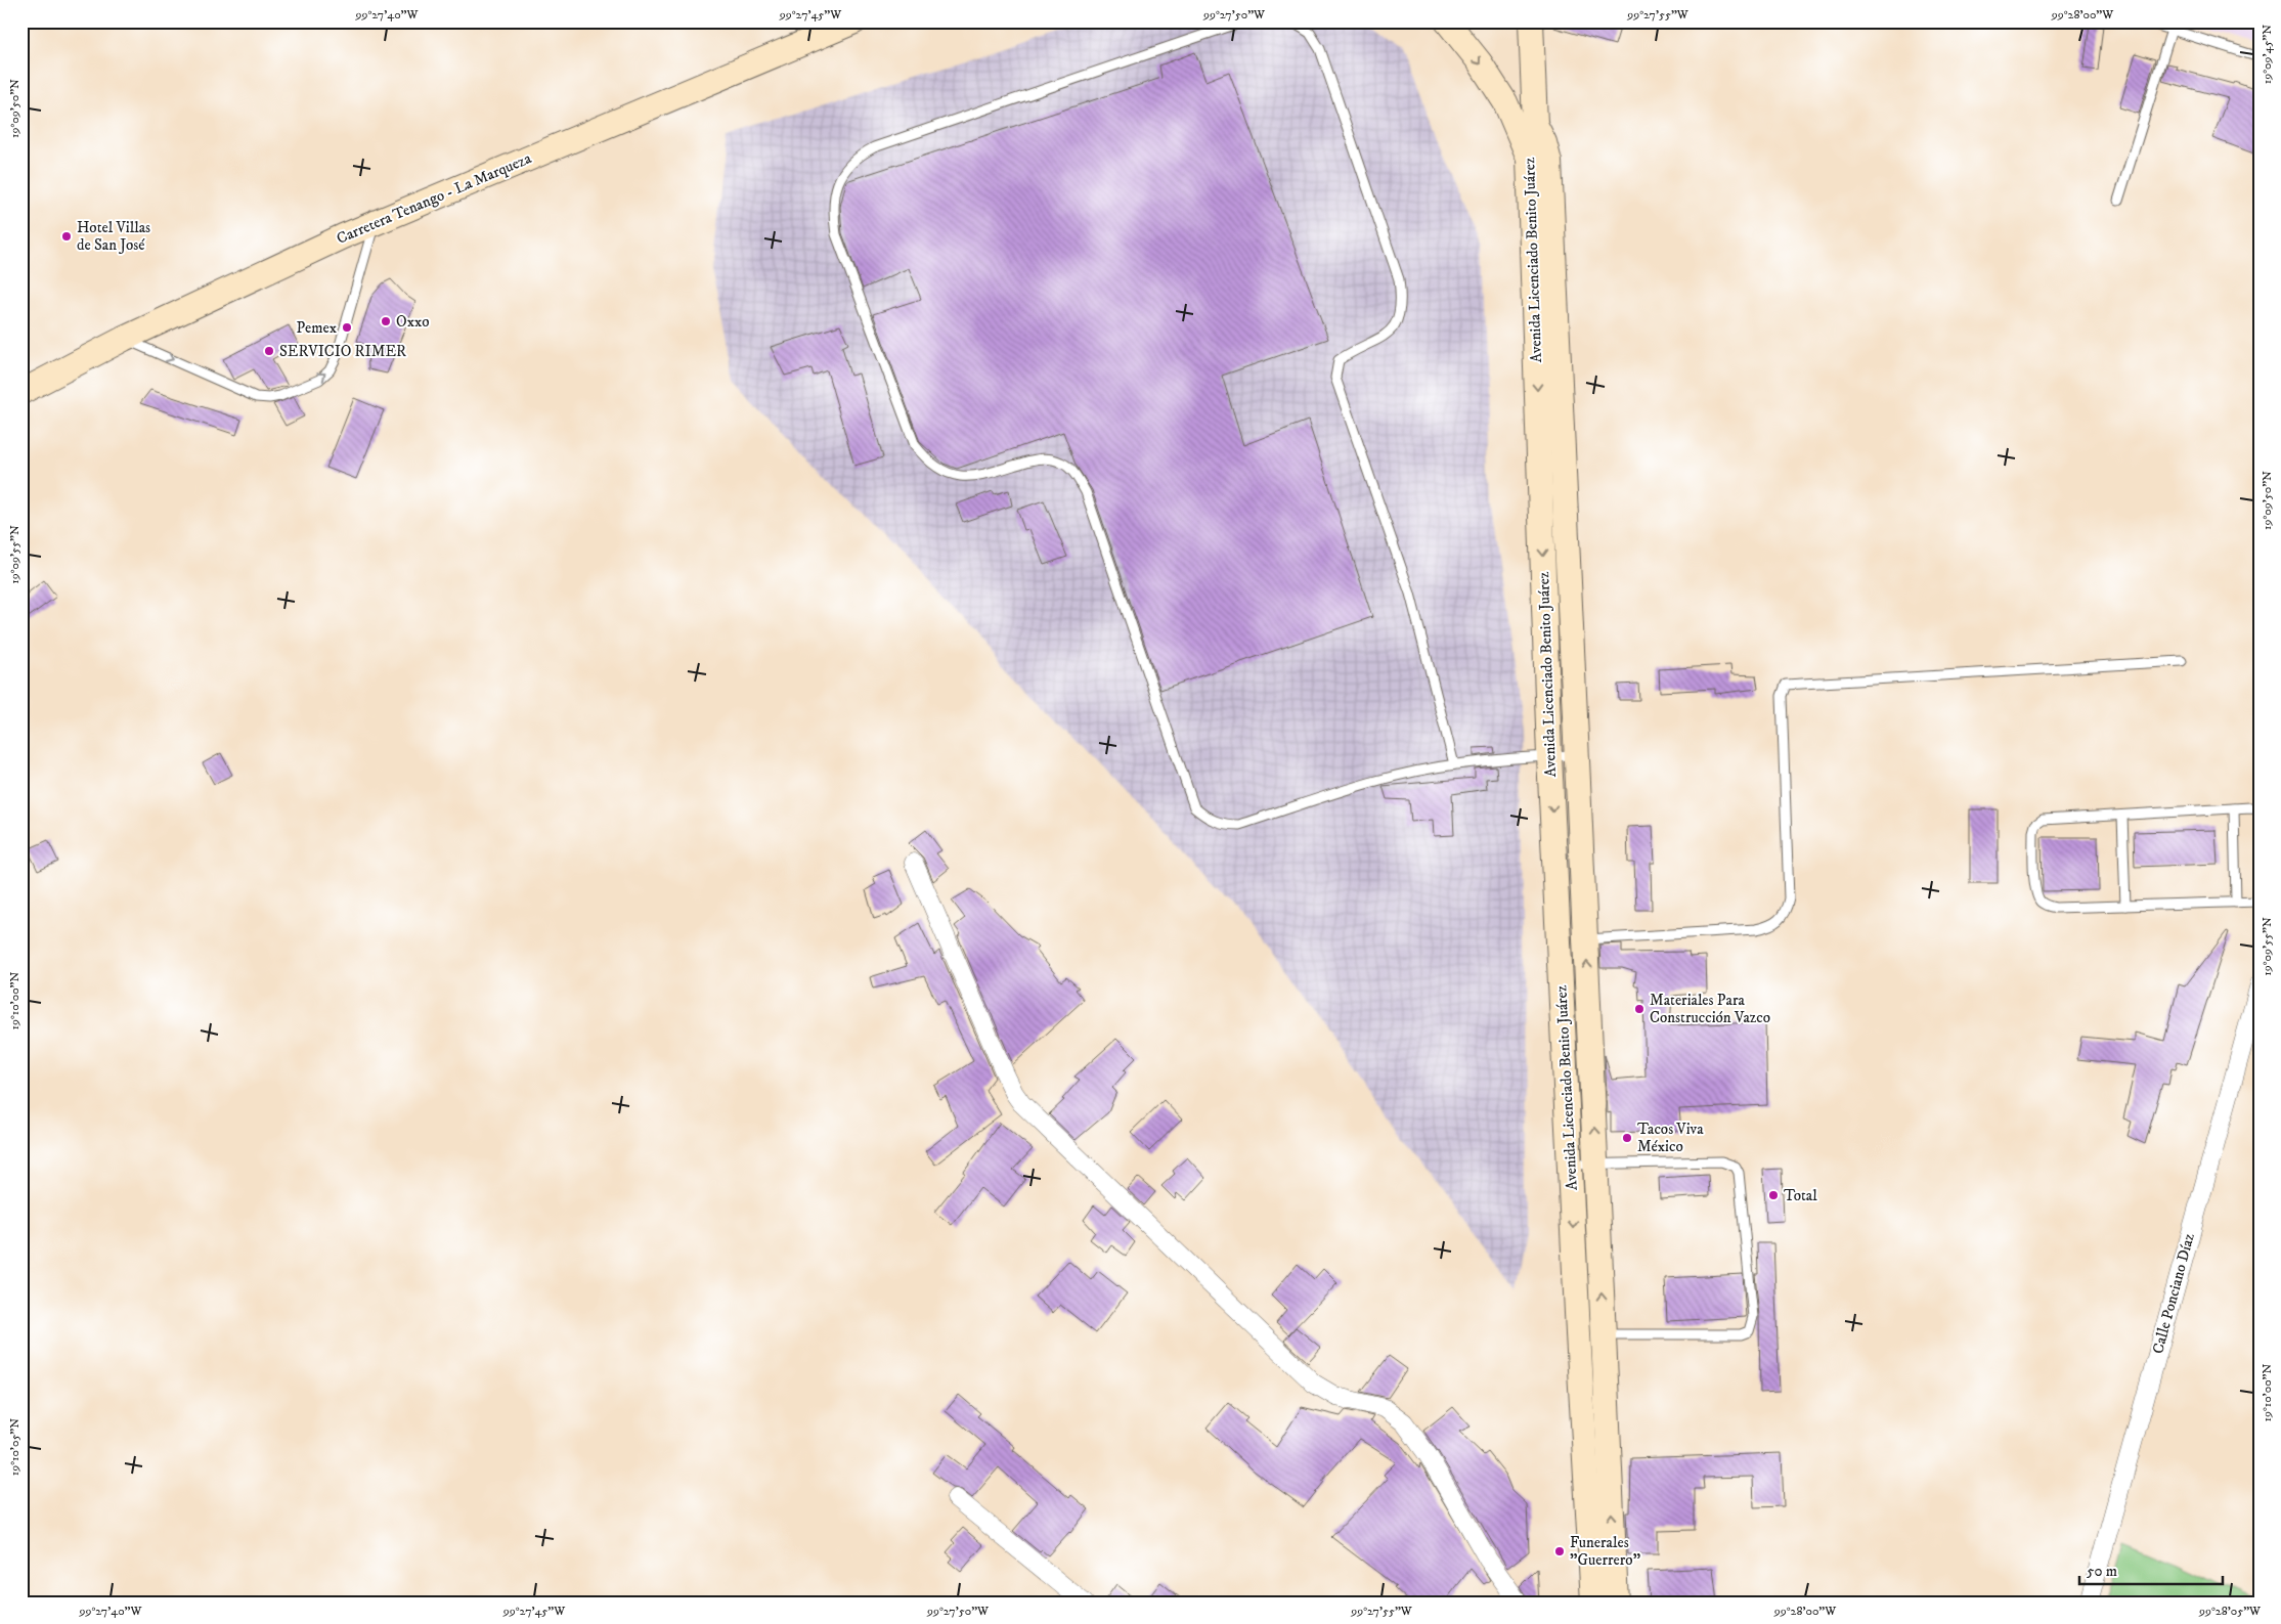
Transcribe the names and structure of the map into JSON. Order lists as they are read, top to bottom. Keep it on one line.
{"streets":{"main road":["Carretera Tenango - La Marqueza","Avenida Licenciado Benito Juárez"],"street":["Calle Ponciano Díaz"]},"places":["Hotel Villas de San José","Oxxo","Pemex","SERVICIO RIMER","Materiales Para Construcción Vazco","Tacos Viva México","Total","Funerales \"Guerrero\""],"scale_bar":"50 m","coordinates":["99°27'40\"W","99°27'45\"W","99°27'50\"W","99°27'55\"W","99°28'00\"W","19°09'45\"N","19°09'50\"N","19°09'55\"N","19°10'00\"N","19°10'05\"N","99°28'05\"W"]}
